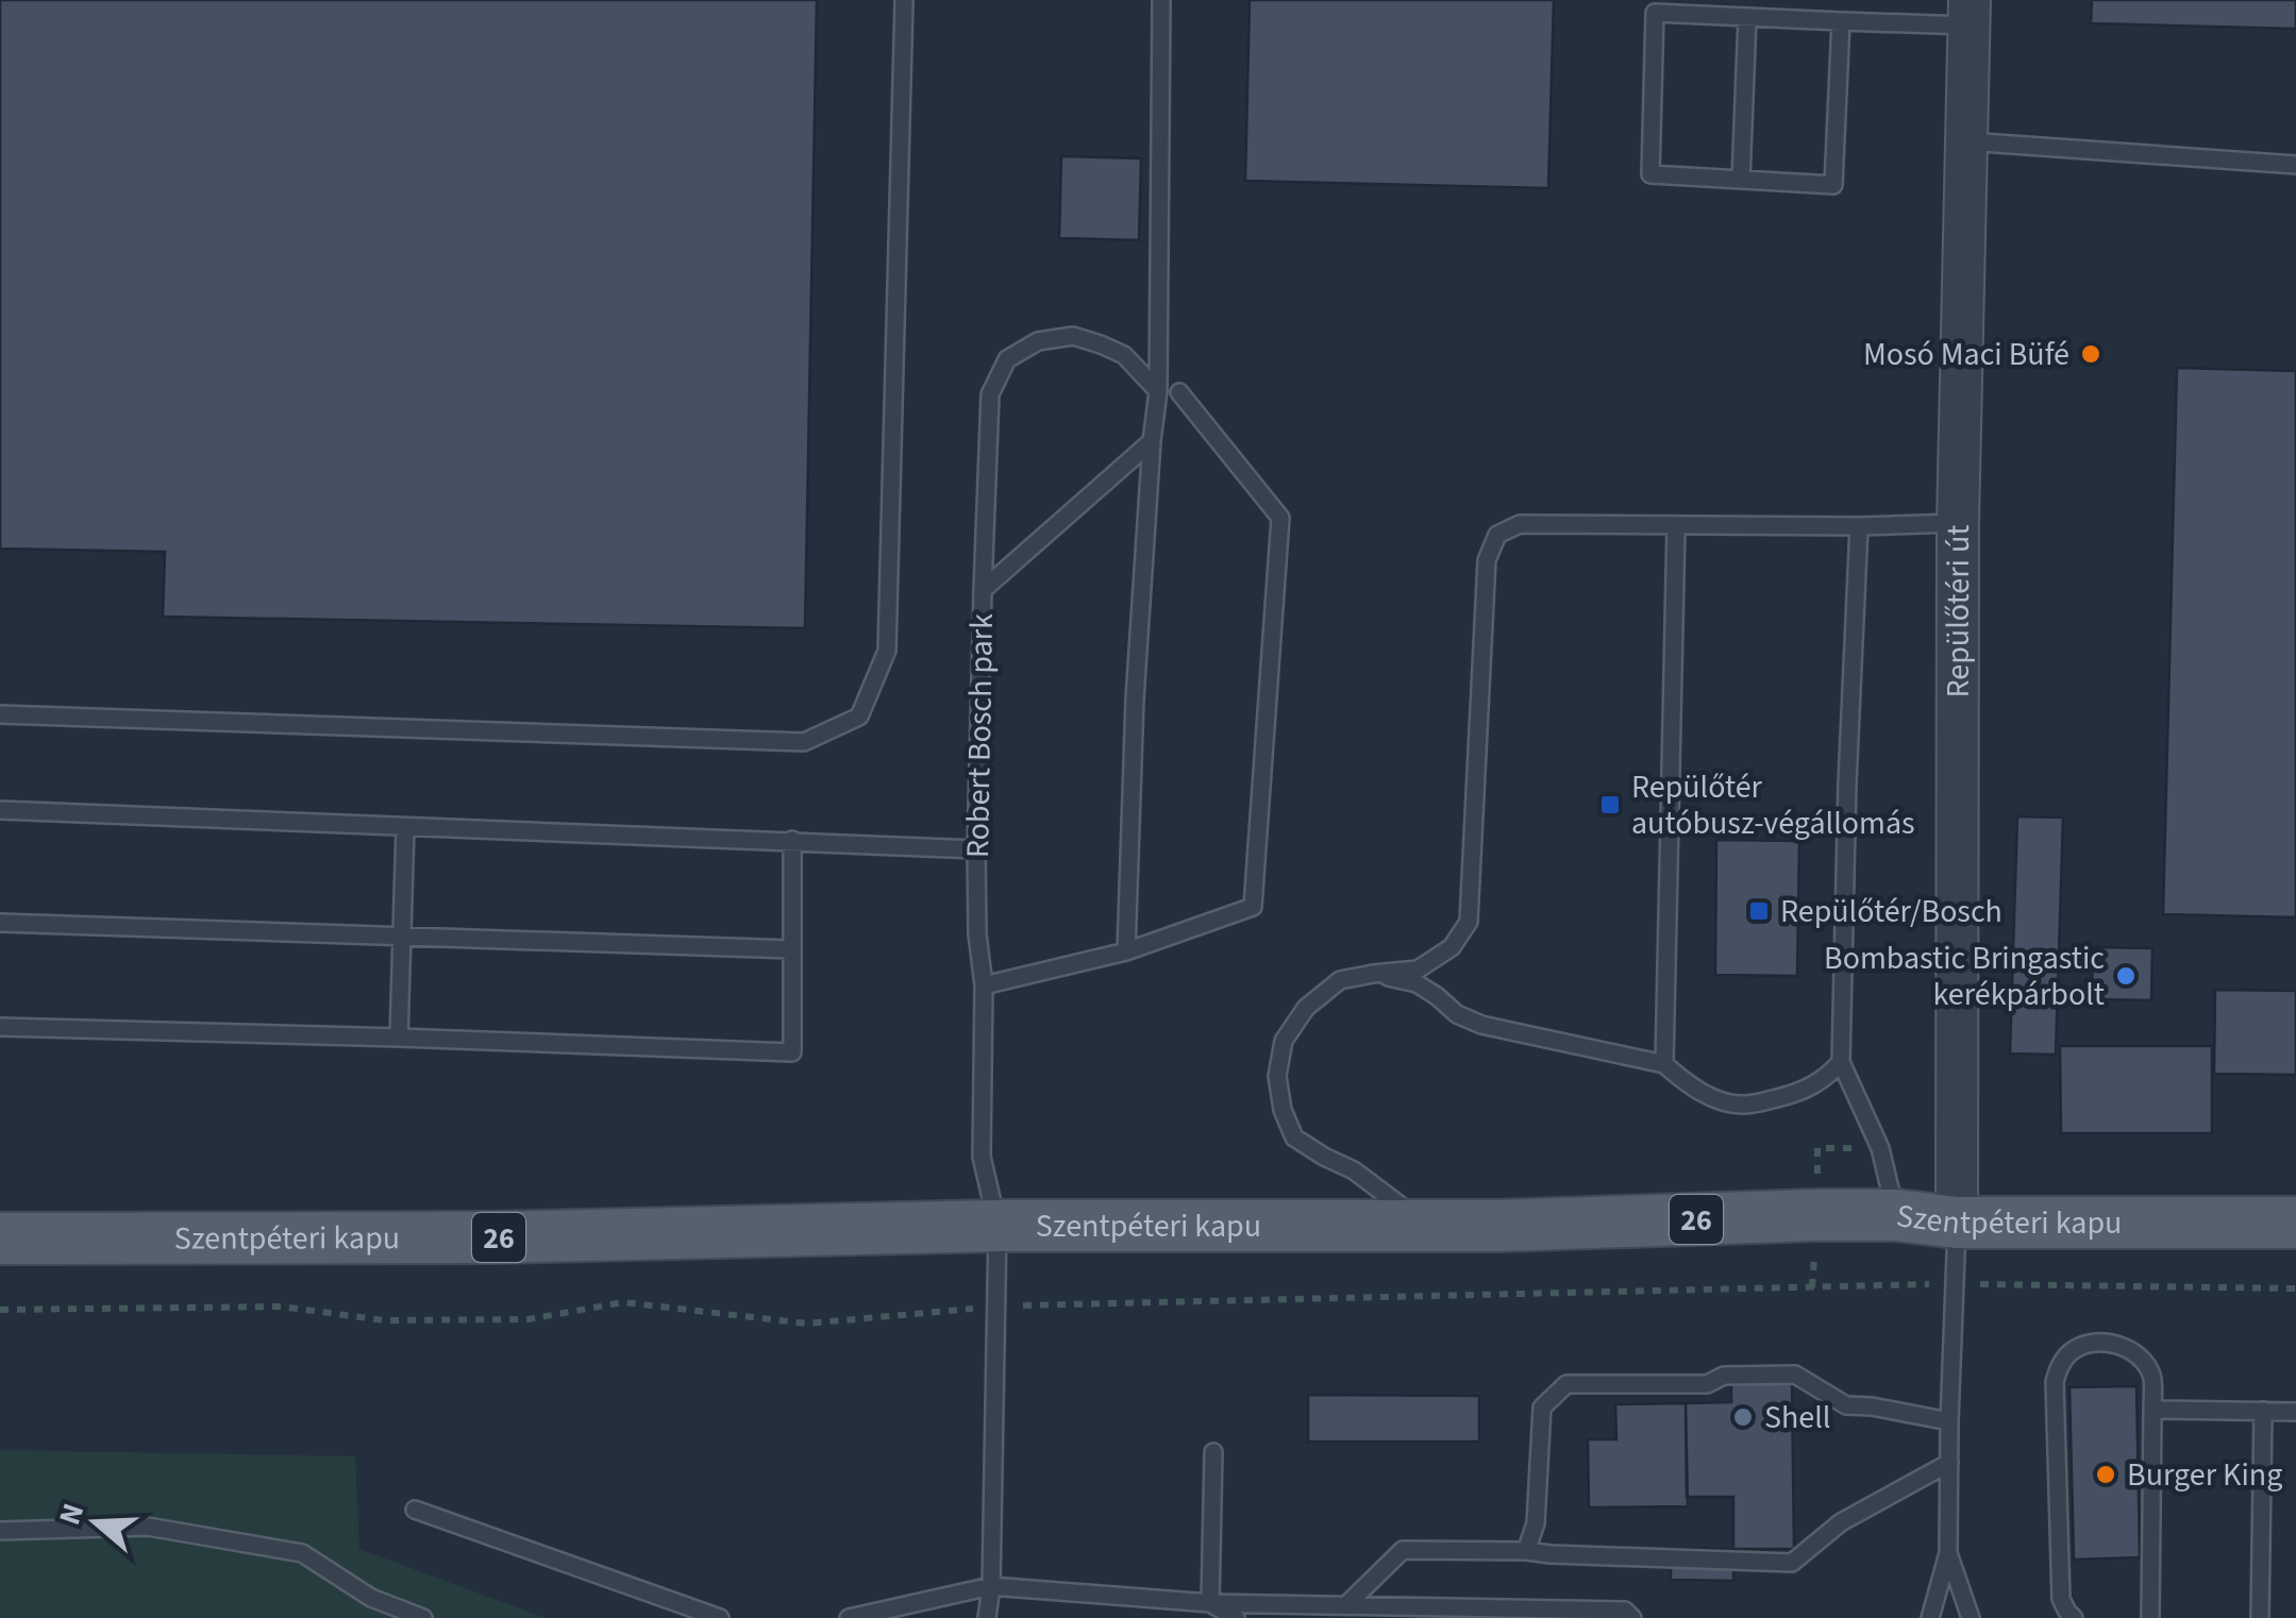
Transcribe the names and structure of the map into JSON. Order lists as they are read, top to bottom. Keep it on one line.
{"streets":{"main road":["Szentpéteri kapu","26"],"street":["Repülőtéri út"],"lane":["Robert Bosch park"]},"crossings":[["Repülőtéri út","Szentpéteri kapu"],["Robert Bosch park","Szentpéteri kapu"]],"places":{"other":["Mosó Maci Büfé","Bombastic Bringastic kerékpárbolt","Shell","Burger King"],"transit":["Repülőtér autóbusz-végállomás","Repülőtér/Bosch"]},"north":"left"}
